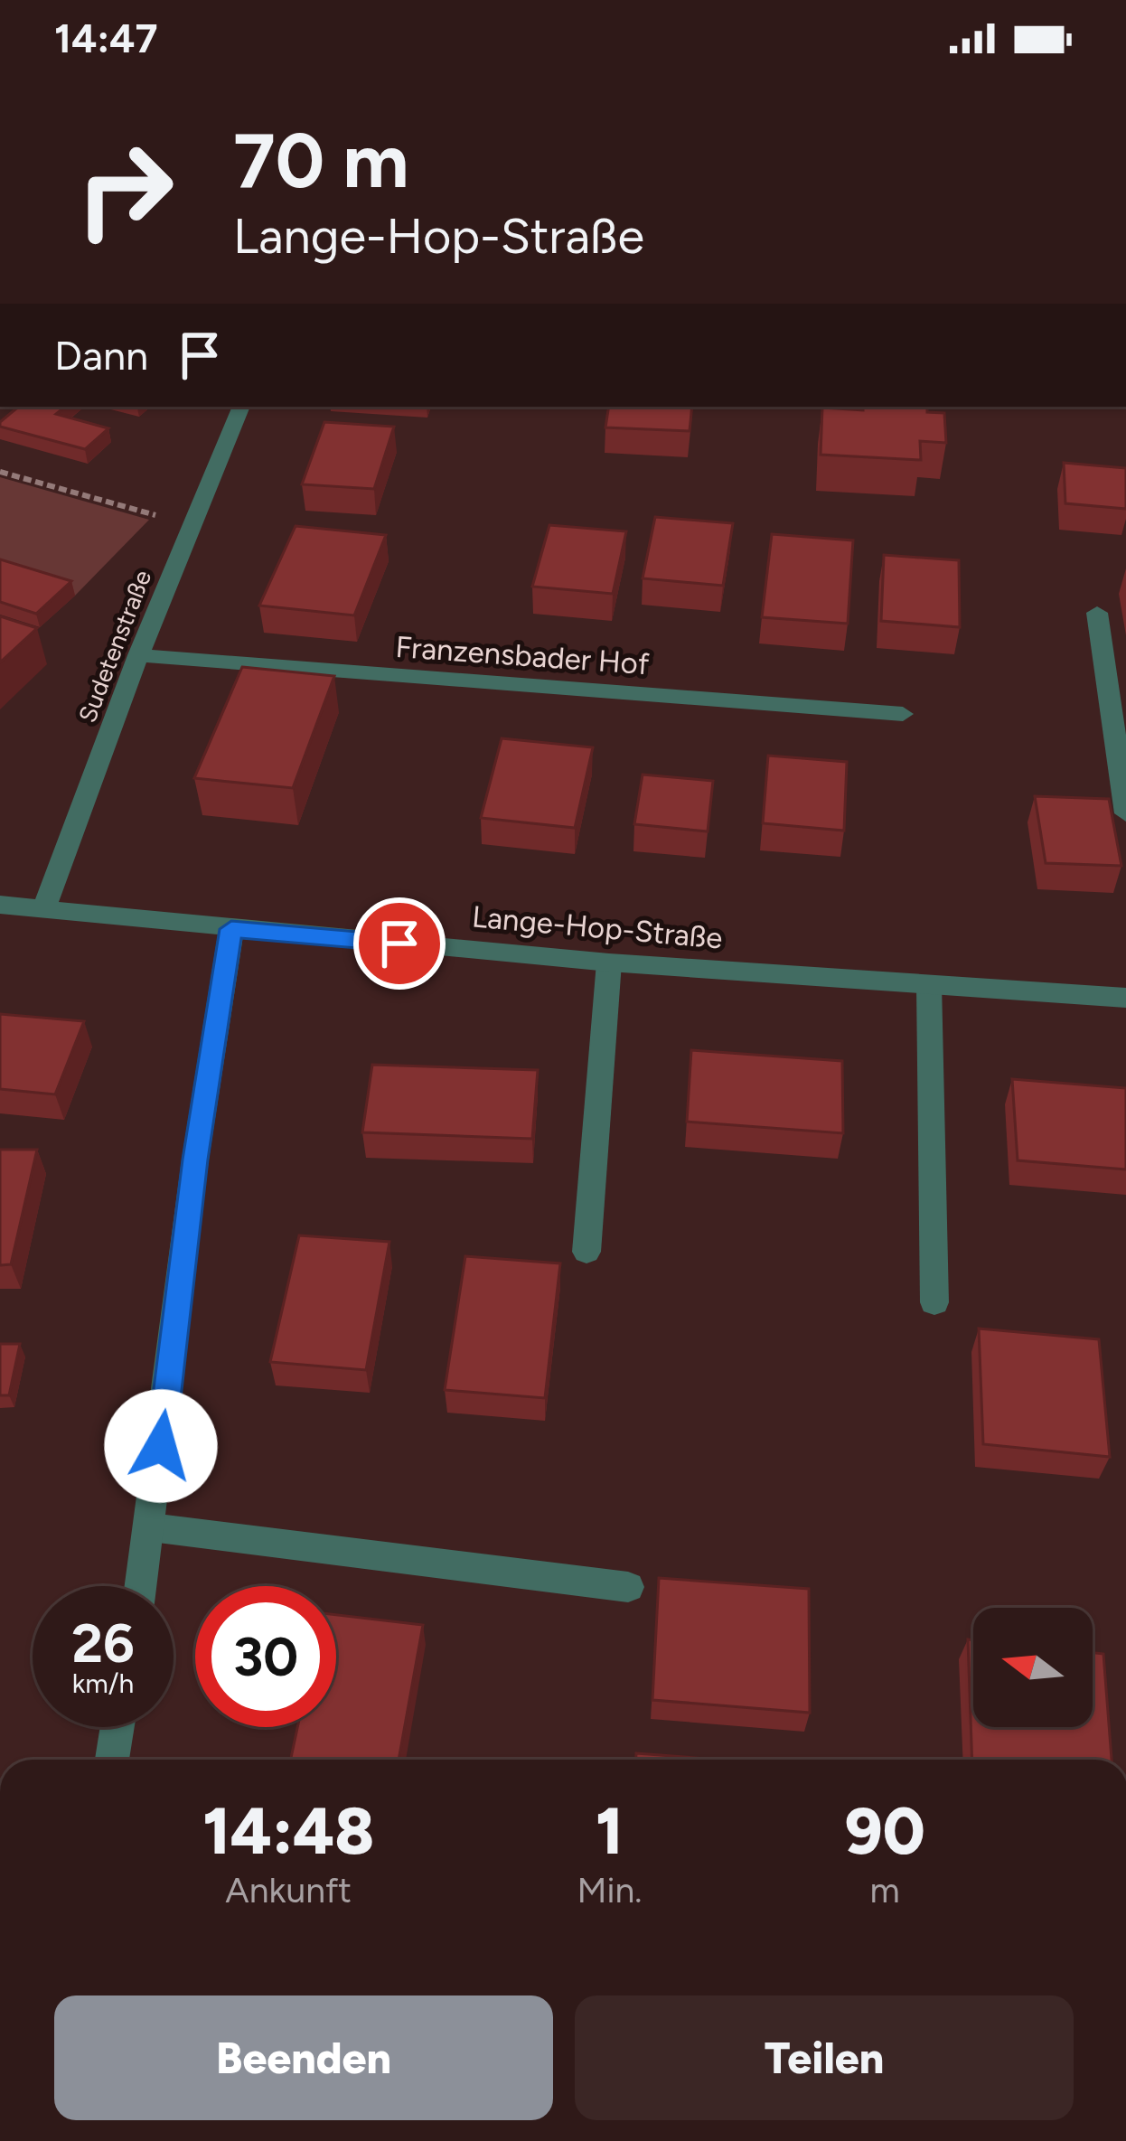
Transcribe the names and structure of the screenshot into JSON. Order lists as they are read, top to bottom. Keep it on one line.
{"streets":{"street":["Sudetenstraße","Franzensbader Hof","Lange-Hop-Straße"]},"crossings":[["Sudetenstraße","Franzensbader Hof"],["Sudetenstraße","Lange-Hop-Straße"]],"north":"left","page":{"status":"14:47","turn":["70 m","Lange-Hop-Straße"],"then":"Dann","speed":"26 km/h","limit":"30","eta":["14:48","Ankunft","1","Min.","90","m"],"buttons":["Beenden","Teilen"]}}
